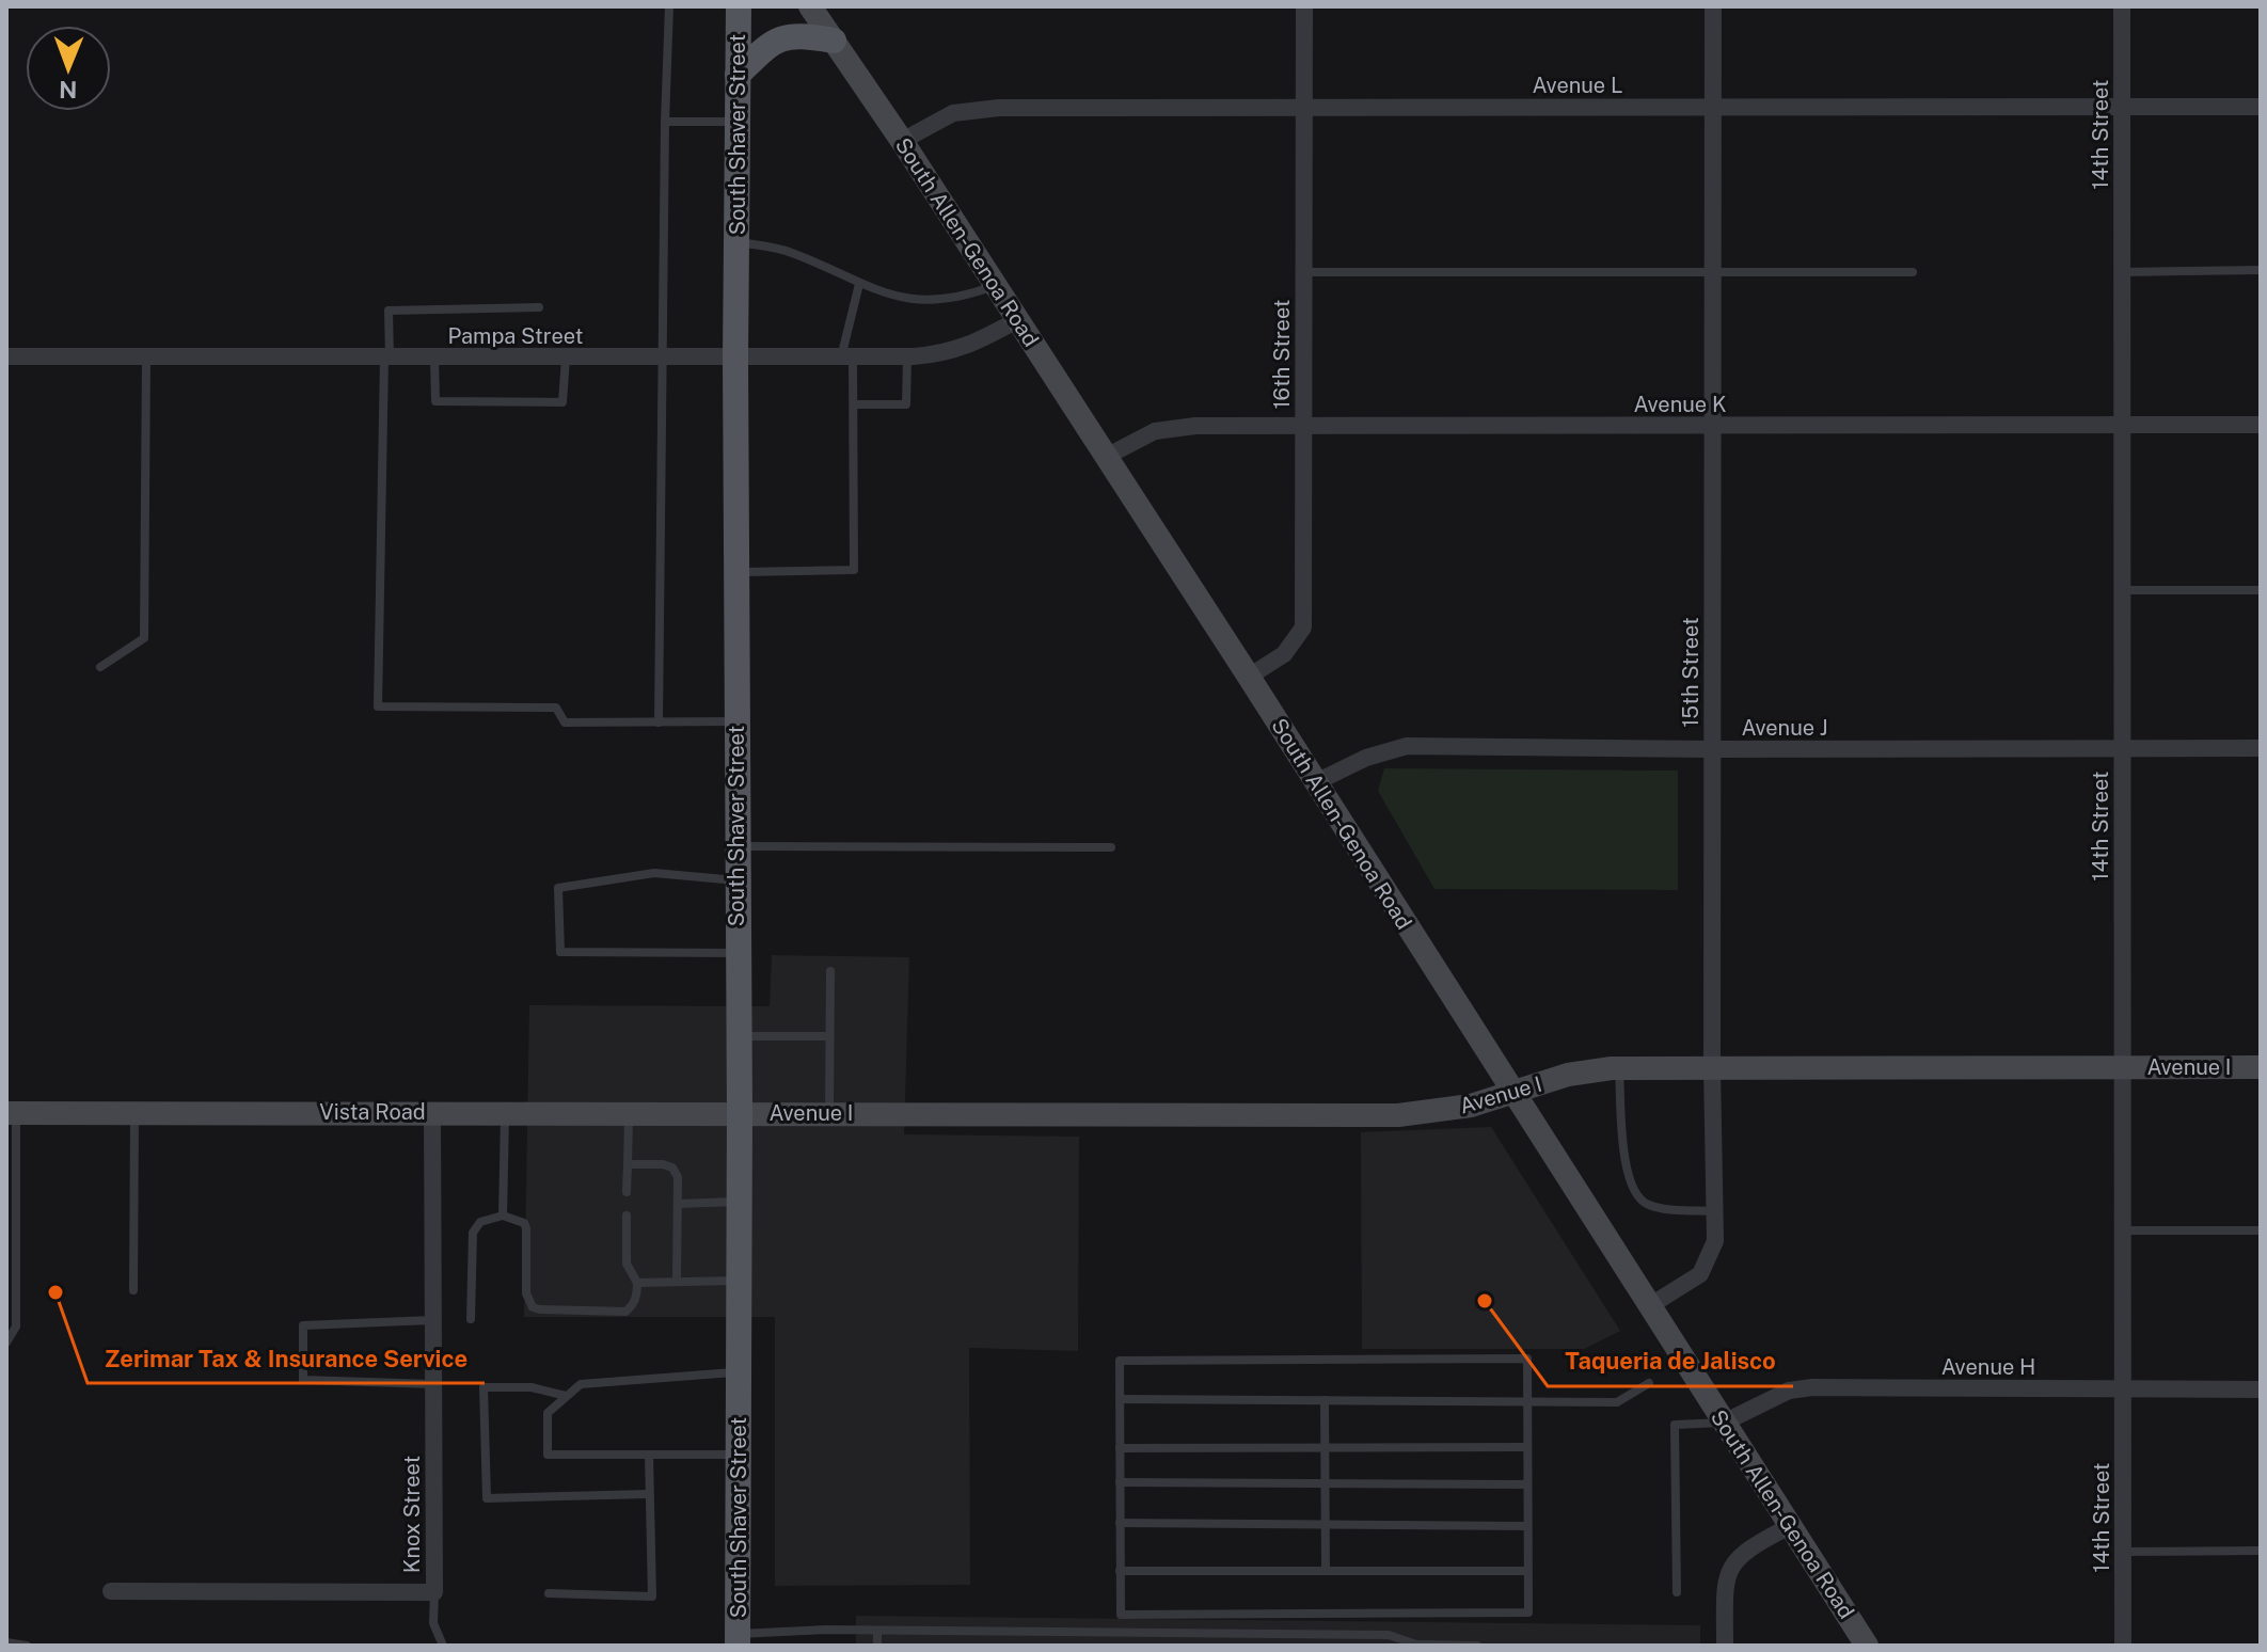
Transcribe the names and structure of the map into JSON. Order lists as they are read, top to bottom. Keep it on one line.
{"streets":{"main road":["South Shaver Street"],"street":["Avenue L","14th Street","South Allen-Genoa Road","Pampa Street","16th Street","Avenue K","15th Street","Avenue J","Avenue I","Vista Road","Avenue H","Knox Street"]},"crossings":[["Avenue L","14th Street"],["Avenue L","South Allen-Genoa Road"],["Avenue L","16th Street"],["Avenue L","15th Street"],["South Shaver Street","Pampa Street"],["South Shaver Street","Avenue I"],["South Shaver Street","Vista Road"],["14th Street","Avenue K"],["14th Street","Avenue J"],["14th Street","Avenue I"],["14th Street","Avenue H"],["South Allen-Genoa Road","Pampa Street"],["South Allen-Genoa Road","16th Street"],["South Allen-Genoa Road","Avenue K"],["South Allen-Genoa Road","15th Street"],["South Allen-Genoa Road","Avenue J"],["South Allen-Genoa Road","Avenue I"],["South Allen-Genoa Road","Avenue H"],["16th Street","Avenue K"],["Avenue K","15th Street"],["15th Street","Avenue J"],["15th Street","Avenue I"],["Avenue I","Vista Road"],["Vista Road","Knox Street"]],"places":["Zerimar Tax & Insurance Service","Taqueria de Jalisco"],"north":"bottom"}
